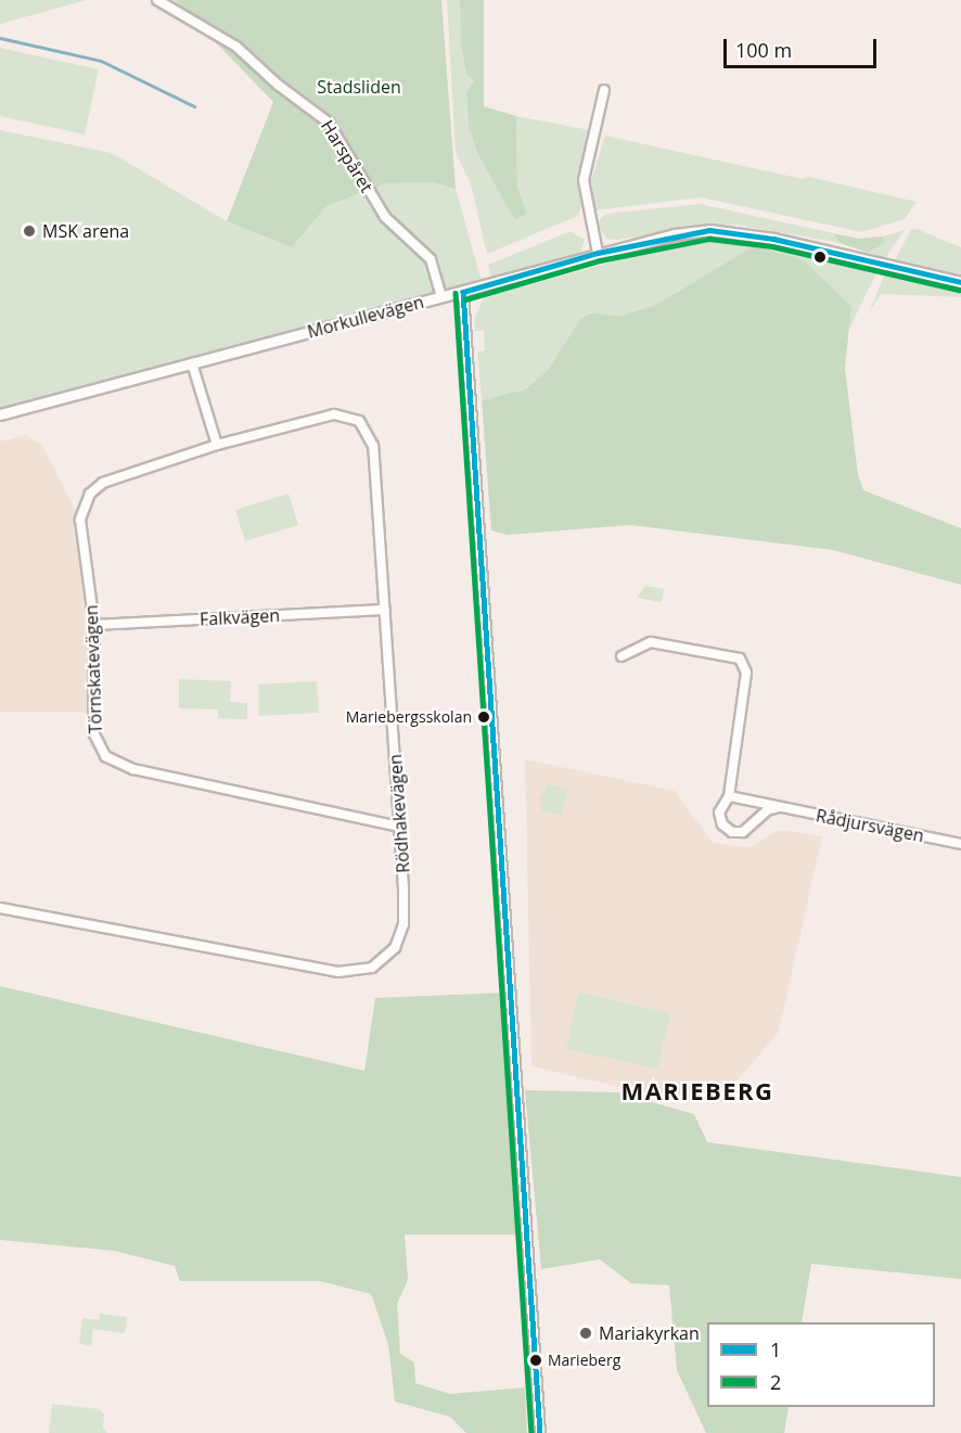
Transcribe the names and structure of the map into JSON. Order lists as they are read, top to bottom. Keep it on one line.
{"streets":{"street":["Harspåret","Morkullevägen","Falkvägen","Törnskatevägen","Rödhakevägen","Rådjursvägen"]},"crossings":[["Harspåret","Morkullevägen"],["Falkvägen","Törnskatevägen"],["Falkvägen","Rödhakevägen"],["Törnskatevägen","Rödhakevägen"]],"districts":["MARIEBERG"],"parks":["Stadsliden"],"places":["MSK arena","Mariebergsskolan","Mariakyrkan","Marieberg"],"lines":["transit line 1","transit line 2"],"legend":["1","2"],"scale_bar":"100 m"}
